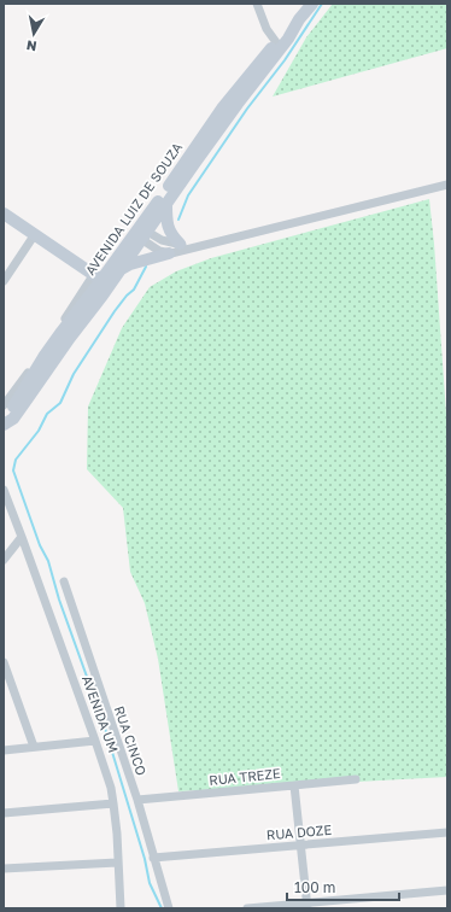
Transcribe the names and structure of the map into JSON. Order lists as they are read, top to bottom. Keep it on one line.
{"streets":{"main road":["AVENIDA LUIZ DE SOUZA"],"street":["AVENIDA UM","RUA CINCO","RUA TREZE","RUA DOZE"]},"crossings":[["RUA CINCO","RUA TREZE"],["RUA CINCO","RUA DOZE"]],"scale_bar":"100 m","north":"bottom"}
